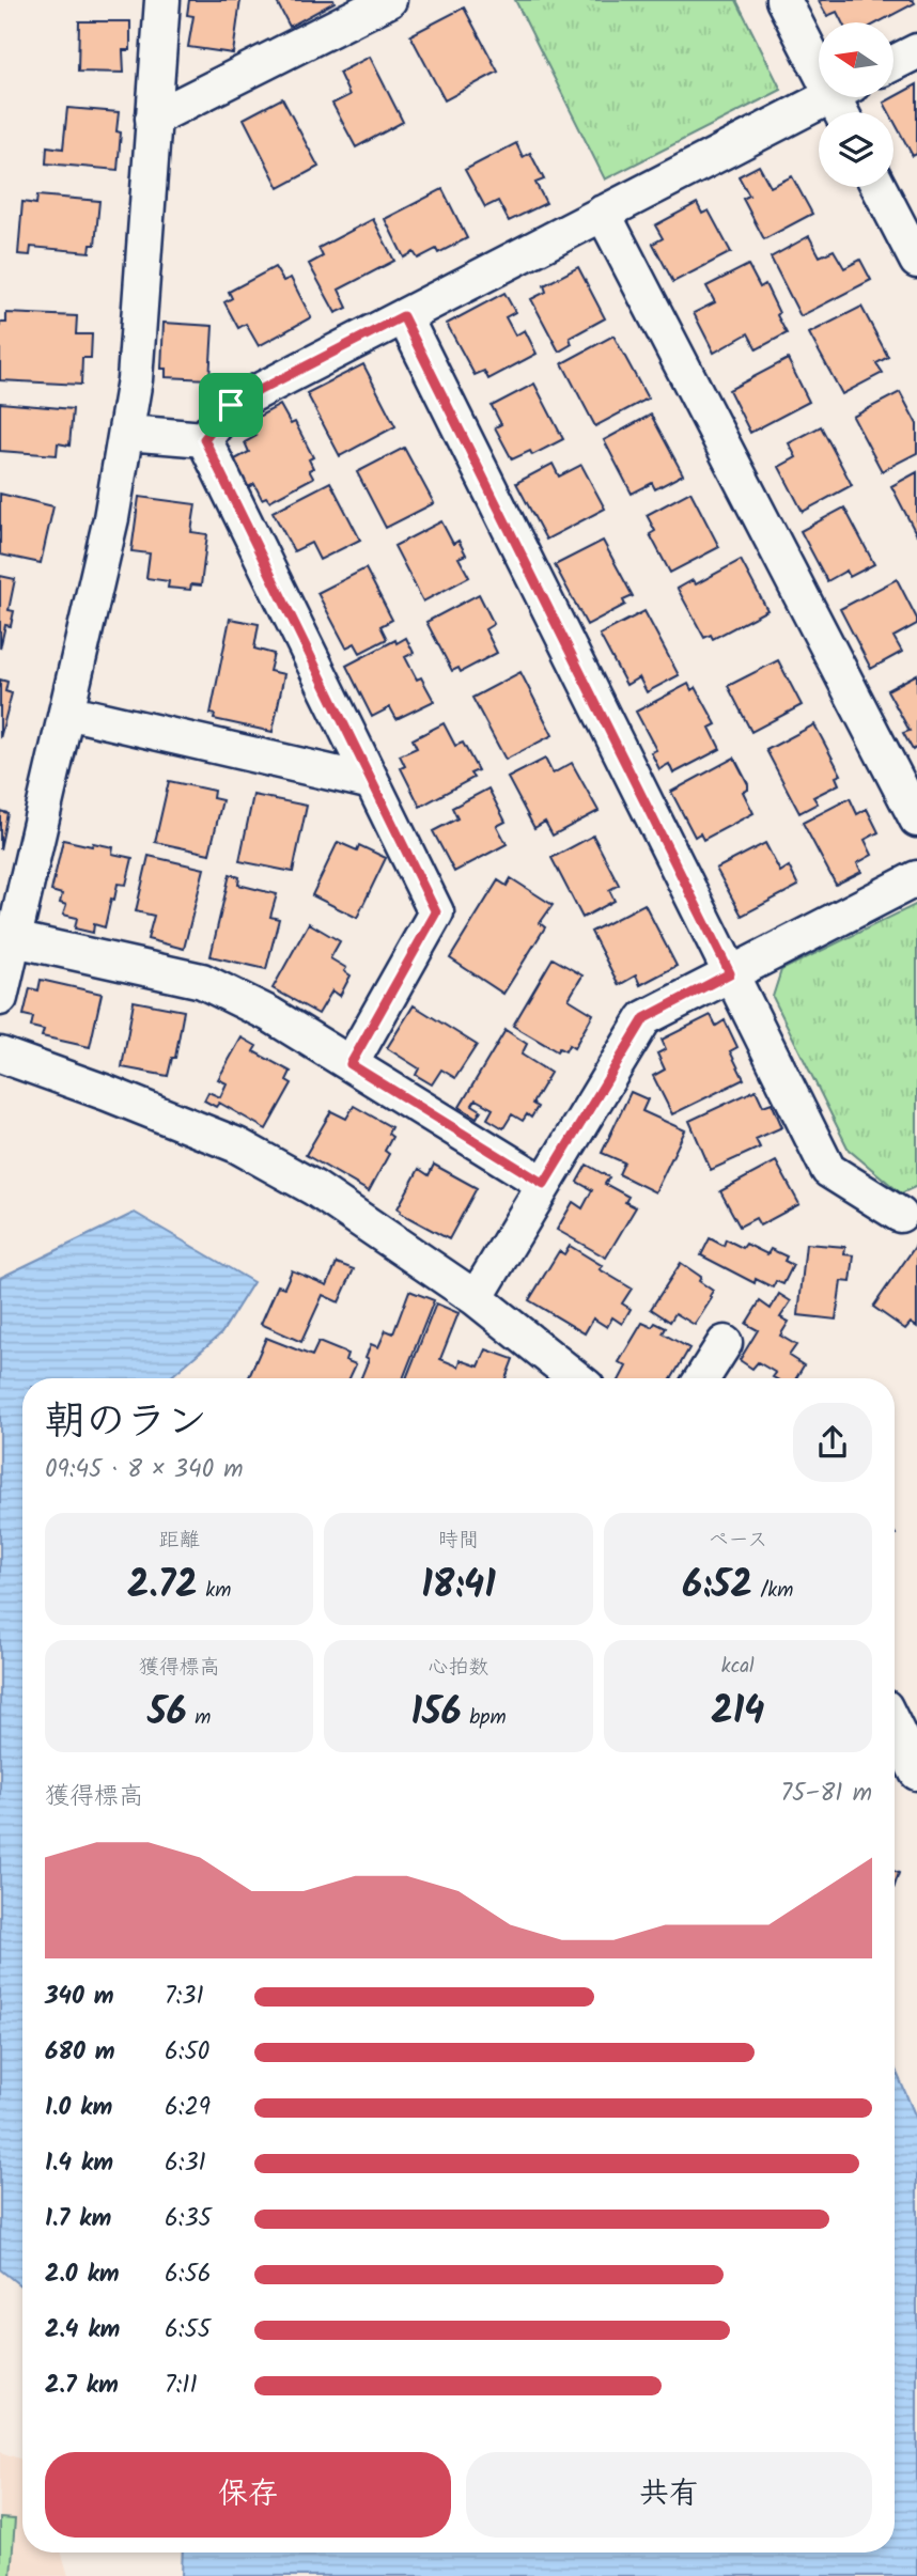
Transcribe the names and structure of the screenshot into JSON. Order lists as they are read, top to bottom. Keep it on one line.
{"north":"left","page":{"heading":["朝のラン","09:45 · 8 × 340 m"],"stats":[["距離","2.72 km"],["時間","18:41"],["ペース","6:52 /km"],["獲得標高","56 m"],["心拍数","156 bpm"],["kcal","214"]],"chart":["獲得標高","75–81 m"],"list":[{"name":"340 m","note":"7:31"},{"name":"680 m","note":"6:50"},{"name":"1.0 km","note":"6:29"},{"name":"1.4 km","note":"6:31"},{"name":"1.7 km","note":"6:35"},{"name":"2.0 km","note":"6:56"},{"name":"2.4 km","note":"6:55"},{"name":"2.7 km","note":"7:11"}],"buttons":["保存","共有"]}}
